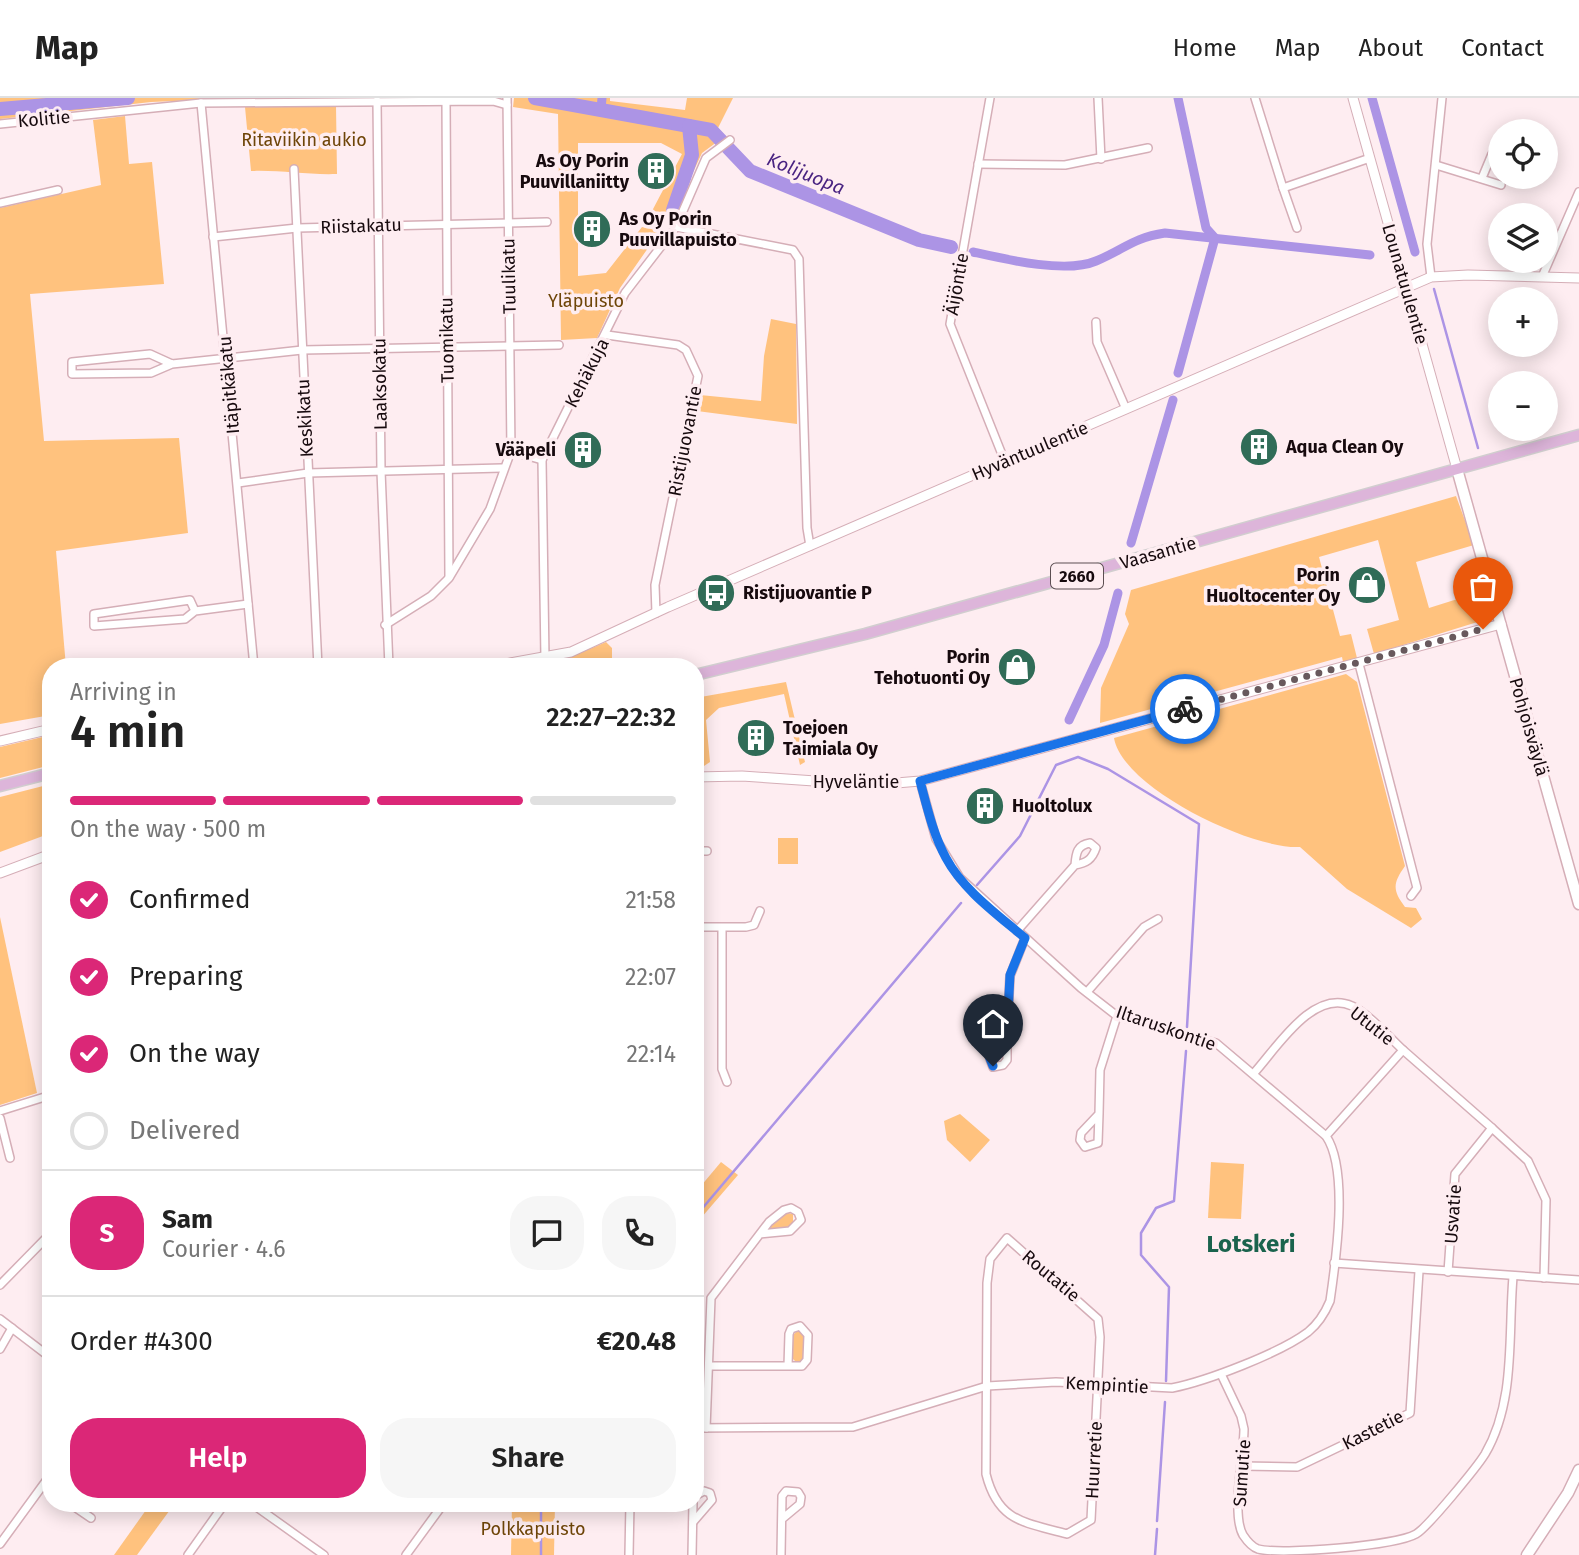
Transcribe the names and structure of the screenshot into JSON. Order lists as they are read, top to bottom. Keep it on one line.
{"streets":{"main road":["Vaasantie","2660","Pohjoisväylä"],"street":["Kolitie","Riistakatu","Tuulikatu","Äijöntie","Lounatuulentie","Tuomikatu","Kehäkuja","Laaksokatu","Itäpitkäkatu","Keskikatu","Ristijuovantie","Hyväntuulentie","Hyveläntie","Ututie","Iltaruskontie","Usvatie","Routatie","Kempintie","Kastetie","Huurretie","Sumutie"]},"crossings":[["Kolitie","Tuulikatu"],["Kolitie","Tuomikatu"],["Kolitie","Laaksokatu"],["Kolitie","Itäpitkäkatu"],["Riistakatu","Tuulikatu"],["Riistakatu","Tuomikatu"],["Riistakatu","Laaksokatu"],["Riistakatu","Itäpitkäkatu"],["Riistakatu","Keskikatu"],["Äijöntie","Hyväntuulentie"],["Lounatuulentie","Hyväntuulentie"],["Lounatuulentie","Vaasantie"],["Lounatuulentie","Pohjoisväylä"],["Kehäkuja","Ristijuovantie"],["Ristijuovantie","Hyväntuulentie"],["Vaasantie","Pohjoisväylä"],["Pohjoisväylä","Hyveläntie"],["Hyveläntie","Iltaruskontie"],["Ututie","Iltaruskontie"],["Ututie","Kempintie"],["Iltaruskontie","Kempintie"],["Routatie","Kempintie"],["Routatie","Huurretie"],["Kempintie","Huurretie"],["Kempintie","Sumutie"],["Kastetie","Sumutie"]],"districts":["Lotskeri"],"water":["Kolijuopa"],"parks":["Ritaviikin aukio","Yläpuisto","Polkkapuisto"],"places":{"building":["As Oy Porin Puuvillaniitty","As Oy Porin Puuvillapuisto","Aqua Clean Oy","Vääpeli","Toejoen Taimiala Oy","Huoltolux"],"shop":["Porin Huoltocenter Oy","Porin Tehotuonti Oy"],"bus stop":["Ristijuovantie P"]},"page":{"header":"Map","nav":["Home","Map","About","Contact"],"map_buttons":["+","−"],"heading":["4 min","Arriving in","22:27–22:32"],"panel":["Sam","Courier · 4.6","Order #4300","€20.48"],"bar":"On the way · 500 m","list":[["Confirmed","21:58"],["Preparing","22:07"],["On the way","22:14"],"Delivered"],"round":"S","buttons":["Help","Share"]}}
